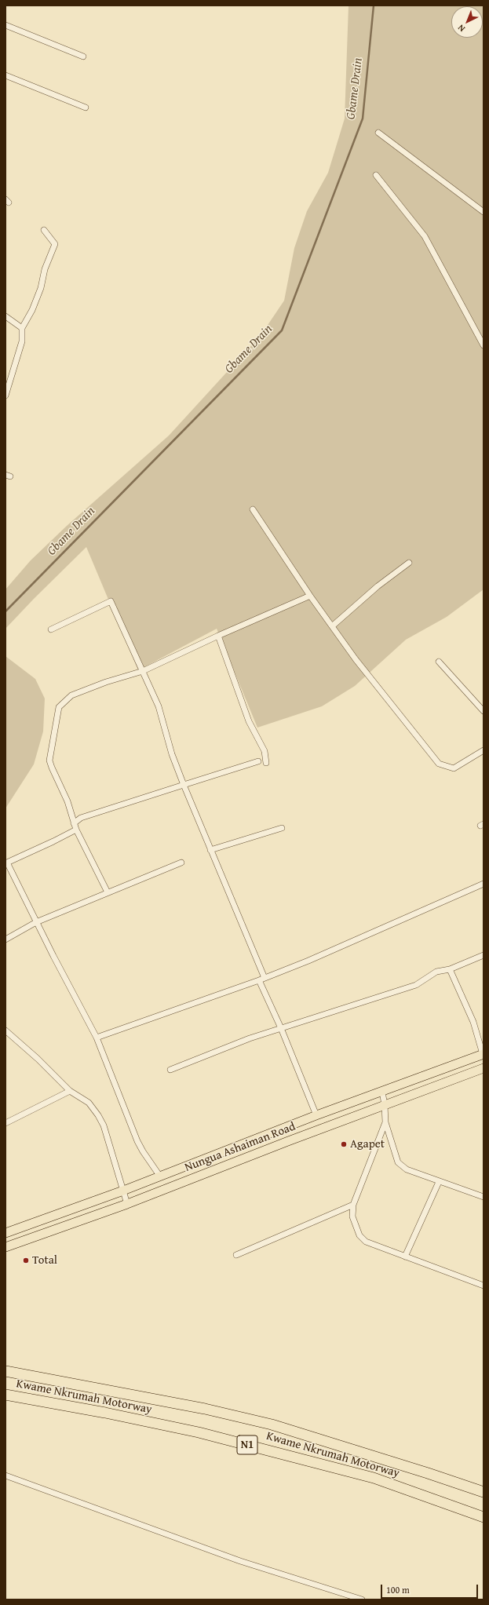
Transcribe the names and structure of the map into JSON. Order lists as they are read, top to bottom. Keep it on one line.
{"streets":{"highway":["Kwame Nkrumah Motorway","N1"],"main road":["Nungua Ashaiman Road"]},"water":["Gbame Drain"],"places":["Agapet","Total"],"scale_bar":"100 m","north":"bottom left"}
